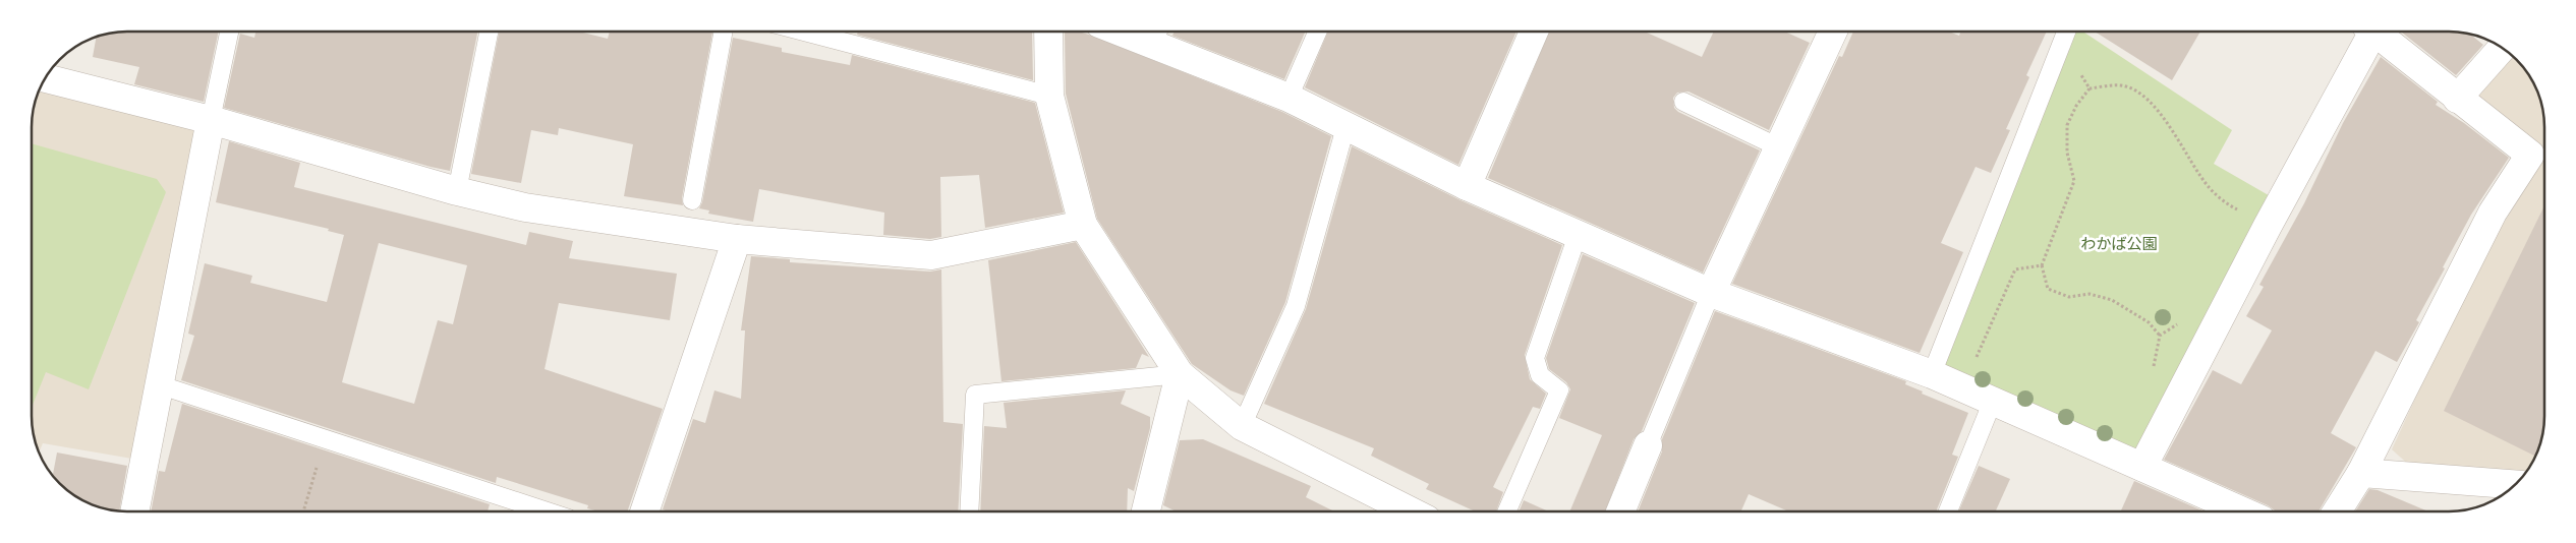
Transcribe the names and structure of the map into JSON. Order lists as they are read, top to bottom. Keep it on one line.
{"parks":["わかば公園"]}
